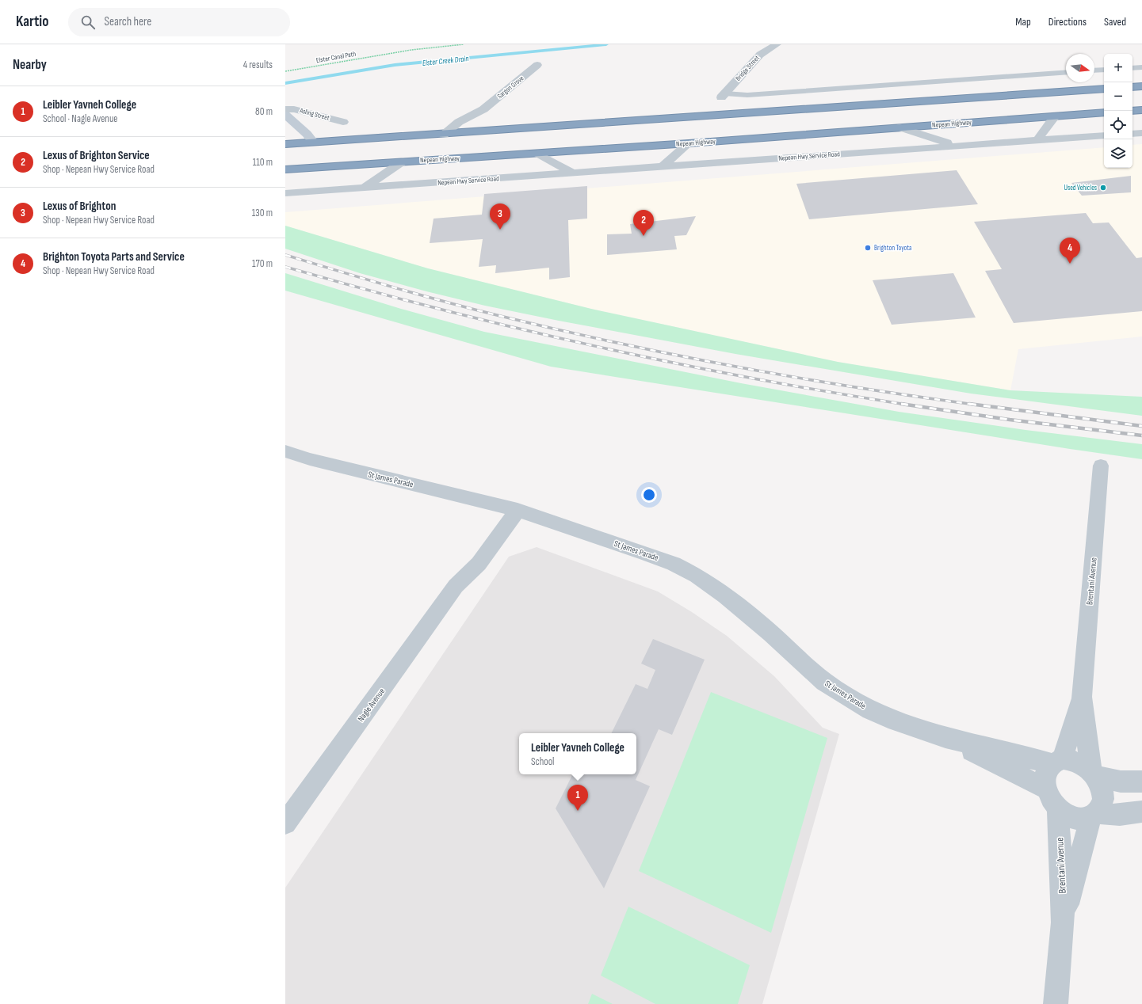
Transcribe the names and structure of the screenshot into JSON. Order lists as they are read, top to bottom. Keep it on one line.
{"streets":{"highway":["Nepean Highway"],"street":["Bridge Street","Sargon Grove","Asling Street","Nepean Hwy Service Road","St James Parade","Brentani Avenue","Nagle Avenue"],"path":["Elster Canal Path"]},"crossings":[["Sargon Grove","Nepean Highway"],["Asling Street","Nepean Highway"],["Nepean Highway","Nepean Hwy Service Road"],["St James Parade","Brentani Avenue"],["St James Parade","Nagle Avenue"]],"water":["Elster Creek Drain"],"places":["Used Vehicles","Brighton Toyota"],"north":"right","page":{"header":"Kartio","search":"Search here","nav":["Map","Directions","Saved"],"heading":["Nearby","4 results"],"map_buttons":["+","−"],"list":[{"mark":"1","name":"Leibler Yavneh College","note":"School · Nagle Avenue","value":"80 m"},{"mark":"2","name":"Lexus of Brighton Service","note":"Shop · Nepean Hwy Service Road","value":"110 m"},{"mark":"3","name":"Lexus of Brighton","note":"Shop · Nepean Hwy Service Road","value":"130 m"},{"mark":"4","name":"Brighton Toyota Parts and Service","note":"Shop · Nepean Hwy Service Road","value":"170 m"}],"pins":["3","2","4","1"],"popup":["Leibler Yavneh College","School"]}}
